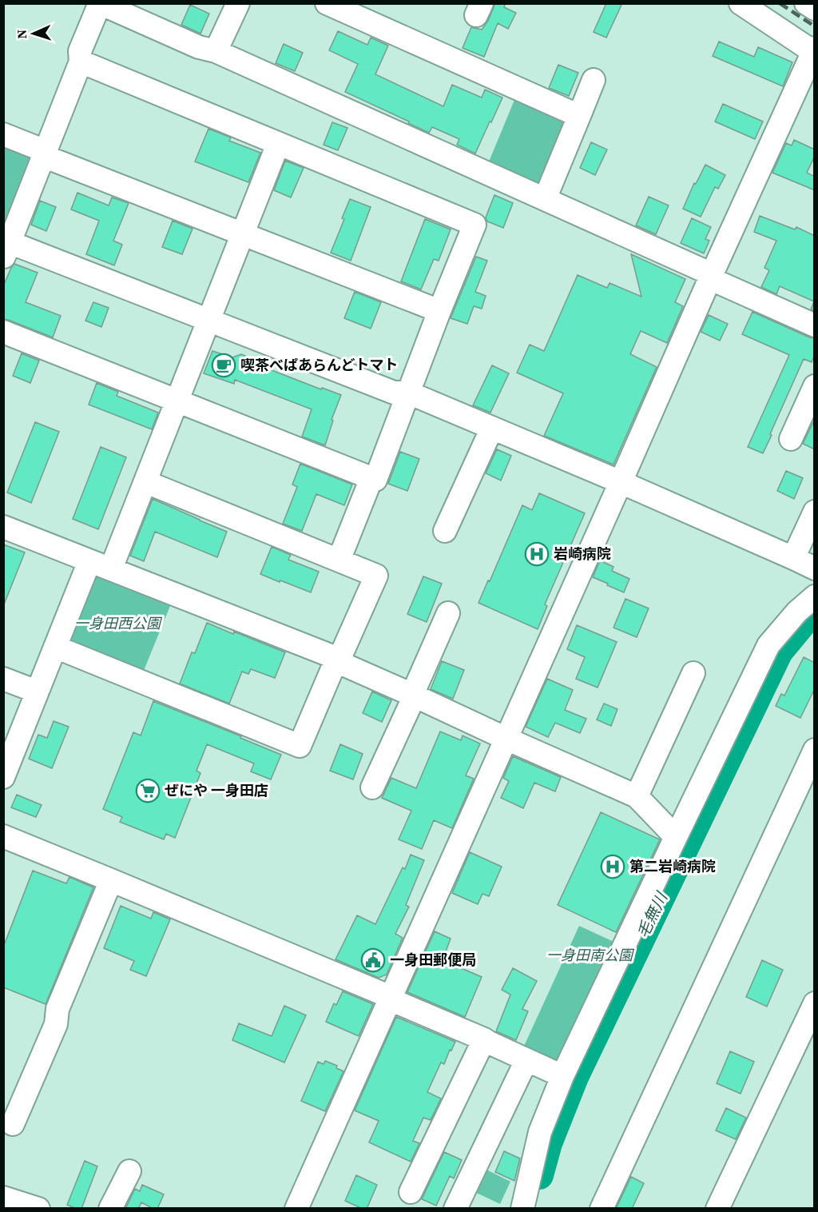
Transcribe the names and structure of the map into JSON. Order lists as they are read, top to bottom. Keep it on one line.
{"water":["毛無川"],"parks":["一身田西公園","一身田南公園"],"places":{"cafe":["喫茶べぱあらんどトマト"],"hospital":["岩崎病院","第二岩崎病院"],"supermarket":["ぜにや 一身田店"],"public building":["一身田郵便局"]},"north":"left"}
